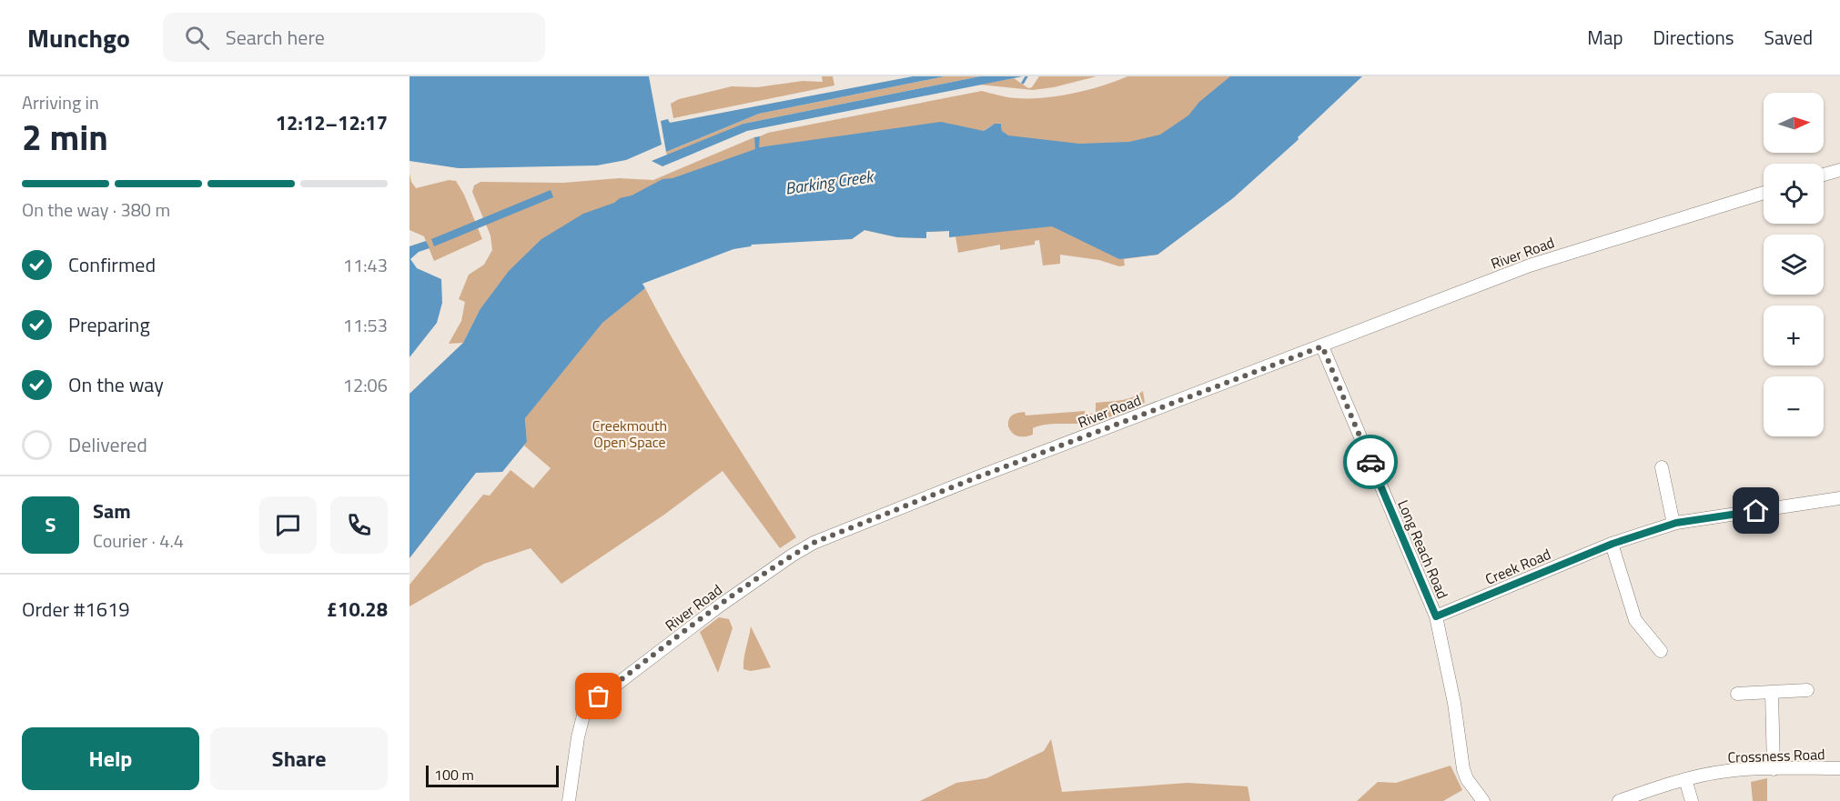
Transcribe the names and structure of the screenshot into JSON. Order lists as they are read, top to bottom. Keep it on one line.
{"streets":{"street":["River Road","Long Reach Road","Creek Road","Crossness Road"]},"crossings":[["River Road","Long Reach Road"],["Long Reach Road","Creek Road"]],"water":["Barking Creek"],"parks":["Creekmouth Open Space"],"scale_bar":"100 m","north":"right","page":{"header":"Munchgo","search":"Search here","nav":["Map","Directions","Saved"],"heading":["2 min","Arriving in","12:12–12:17"],"panel":["Sam","Courier · 4.4","Order #1619","£10.28"],"map_buttons":["+","−"],"bar":"On the way · 380 m","list":[["Confirmed","11:43"],["Preparing","11:53"],["On the way","12:06"],"Delivered"],"round":"S","buttons":["Help","Share"],"scale":"100 m"}}
